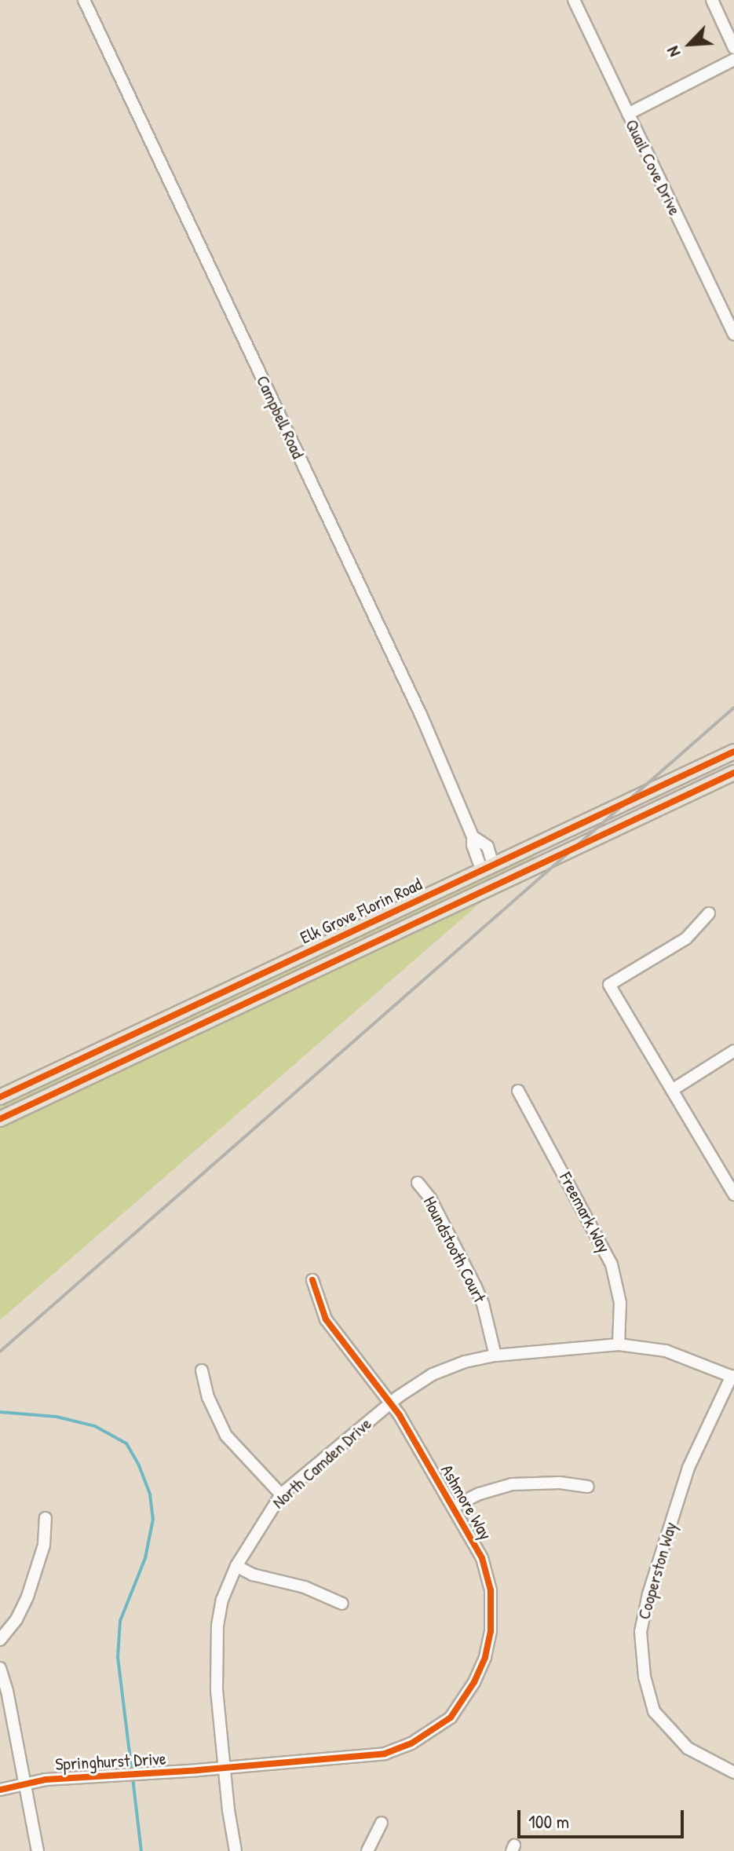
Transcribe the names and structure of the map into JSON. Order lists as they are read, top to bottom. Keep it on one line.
{"streets":{"main road":["Elk Grove Florin Road"],"street":["Quail Cove Drive","Campbell Road","Freemark Way","Houndstooth Court","North Camden Drive","Ashmore Way","Cooperston Way","Springhurst Drive"]},"crossings":[["Campbell Road","Elk Grove Florin Road"],["Freemark Way","North Camden Drive"],["Houndstooth Court","North Camden Drive"],["North Camden Drive","Ashmore Way"],["North Camden Drive","Cooperston Way"],["North Camden Drive","Springhurst Drive"],["Ashmore Way","Springhurst Drive"]],"scale_bar":"100 m","north":"bottom left"}
